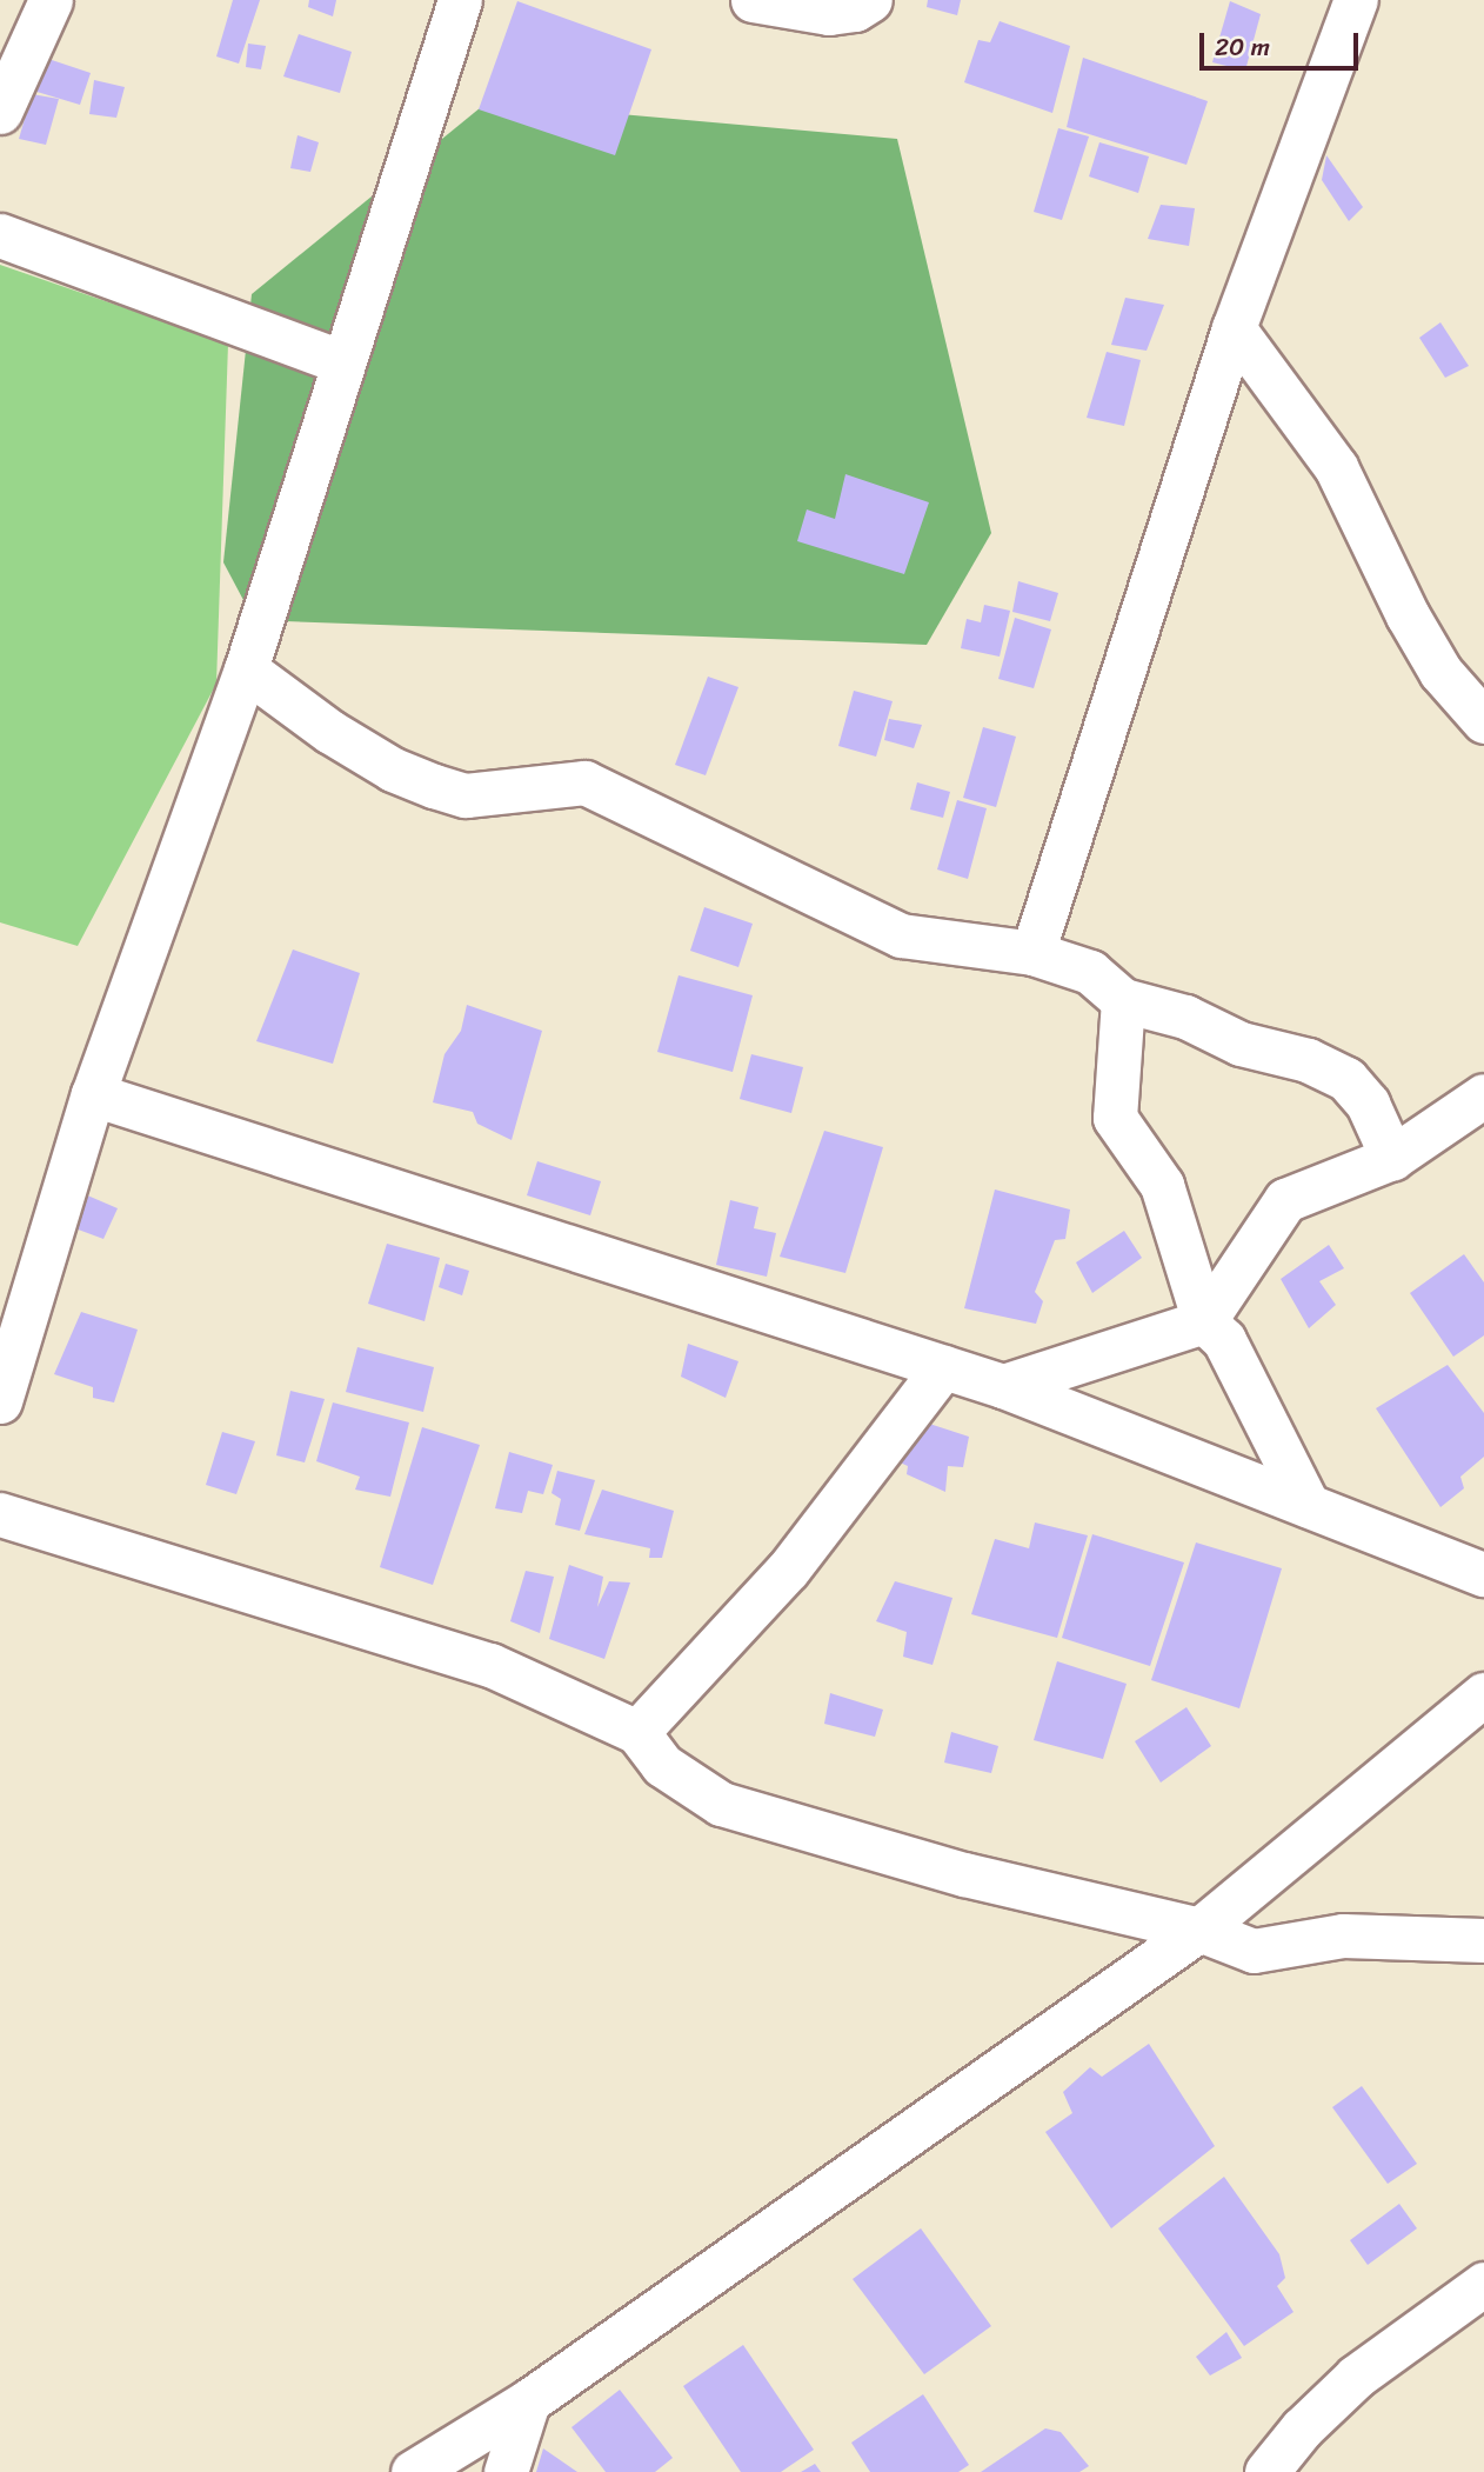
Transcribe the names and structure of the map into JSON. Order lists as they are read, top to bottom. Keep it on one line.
{"scale_bar":"20 m"}
